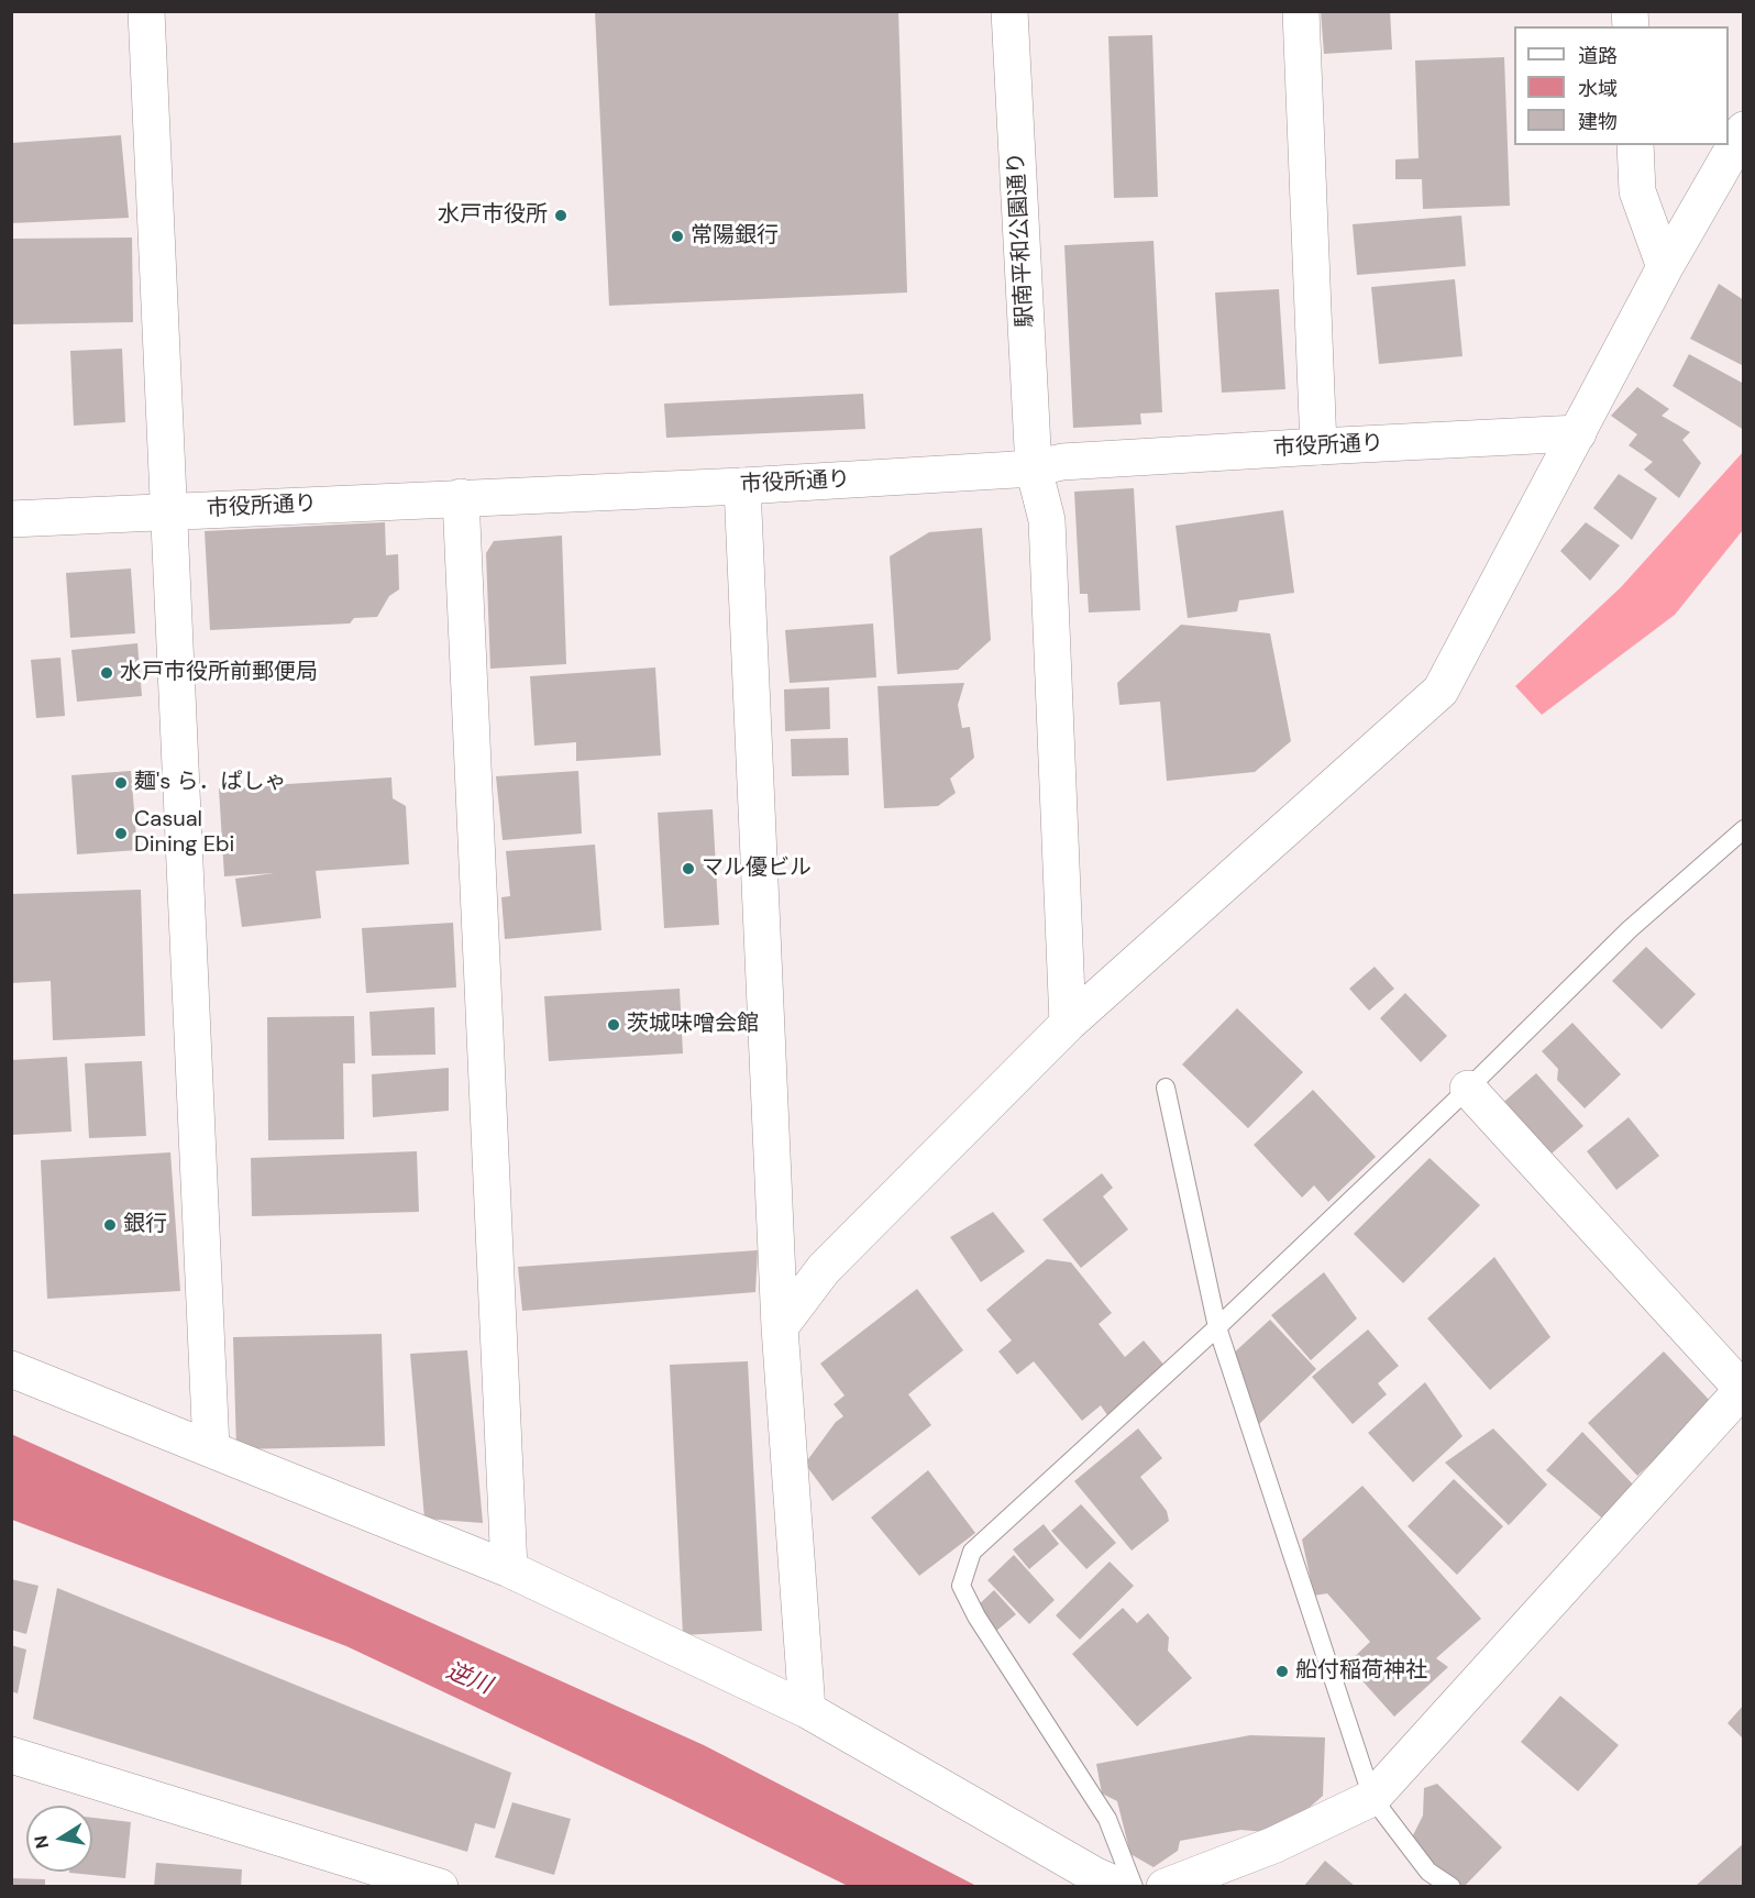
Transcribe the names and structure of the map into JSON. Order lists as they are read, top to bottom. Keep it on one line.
{"streets":{"street":["駅南平和公園通り","市役所通り"]},"crossings":[["駅南平和公園通り","市役所通り"]],"water":["逆川"],"places":["水戸市役所","常陽銀行","水戸市役所前郵便局","麺's ら．ぱしゃ","Casual Dining Ebi","マル優ビル","茨城味噌会館","銀行","船付稲荷神社"],"legend":["道路","水域","建物"],"north":"left"}
